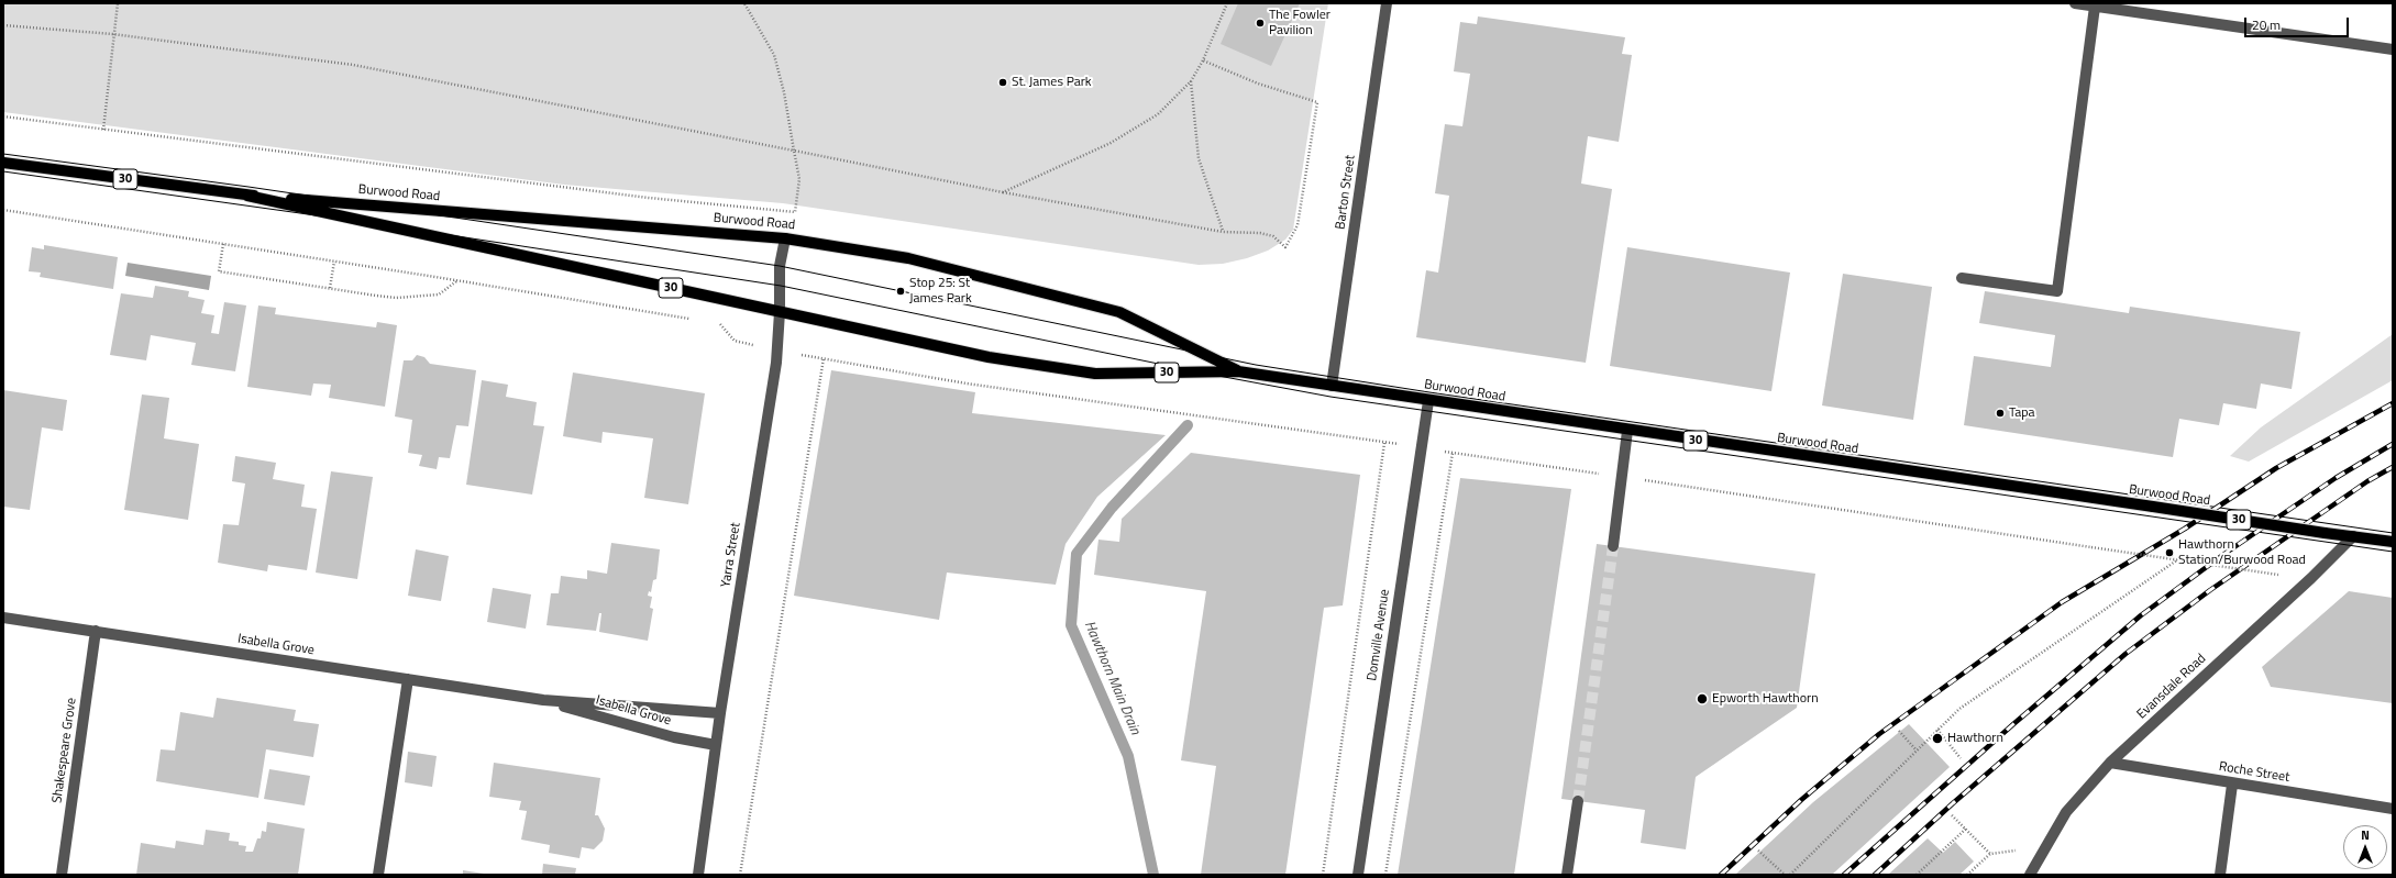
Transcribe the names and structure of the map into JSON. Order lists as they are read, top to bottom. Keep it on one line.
{"streets":{"main road":["30","Burwood Road"],"street":["Barton Street","Yarra Street","Domville Avenue","Isabella Grove","Evansdale Road","Shakespeare Grove","Roche Street"]},"crossings":[["Barton Street","Burwood Road"],["Burwood Road","Yarra Street"],["Burwood Road","Domville Avenue"],["Burwood Road","Evansdale Road"],["Yarra Street","Isabella Grove"],["Isabella Grove","Shakespeare Grove"],["Evansdale Road","Roche Street"]],"water":["Hawthorn Main Drain"],"places":["The Fowler Pavilion","St. James Park","Stop 25: St James Park","Tapa","Hawthorn Station/Burwood Road","Epworth Hawthorn","Hawthorn"],"scale_bar":"20 m","north":"top"}
